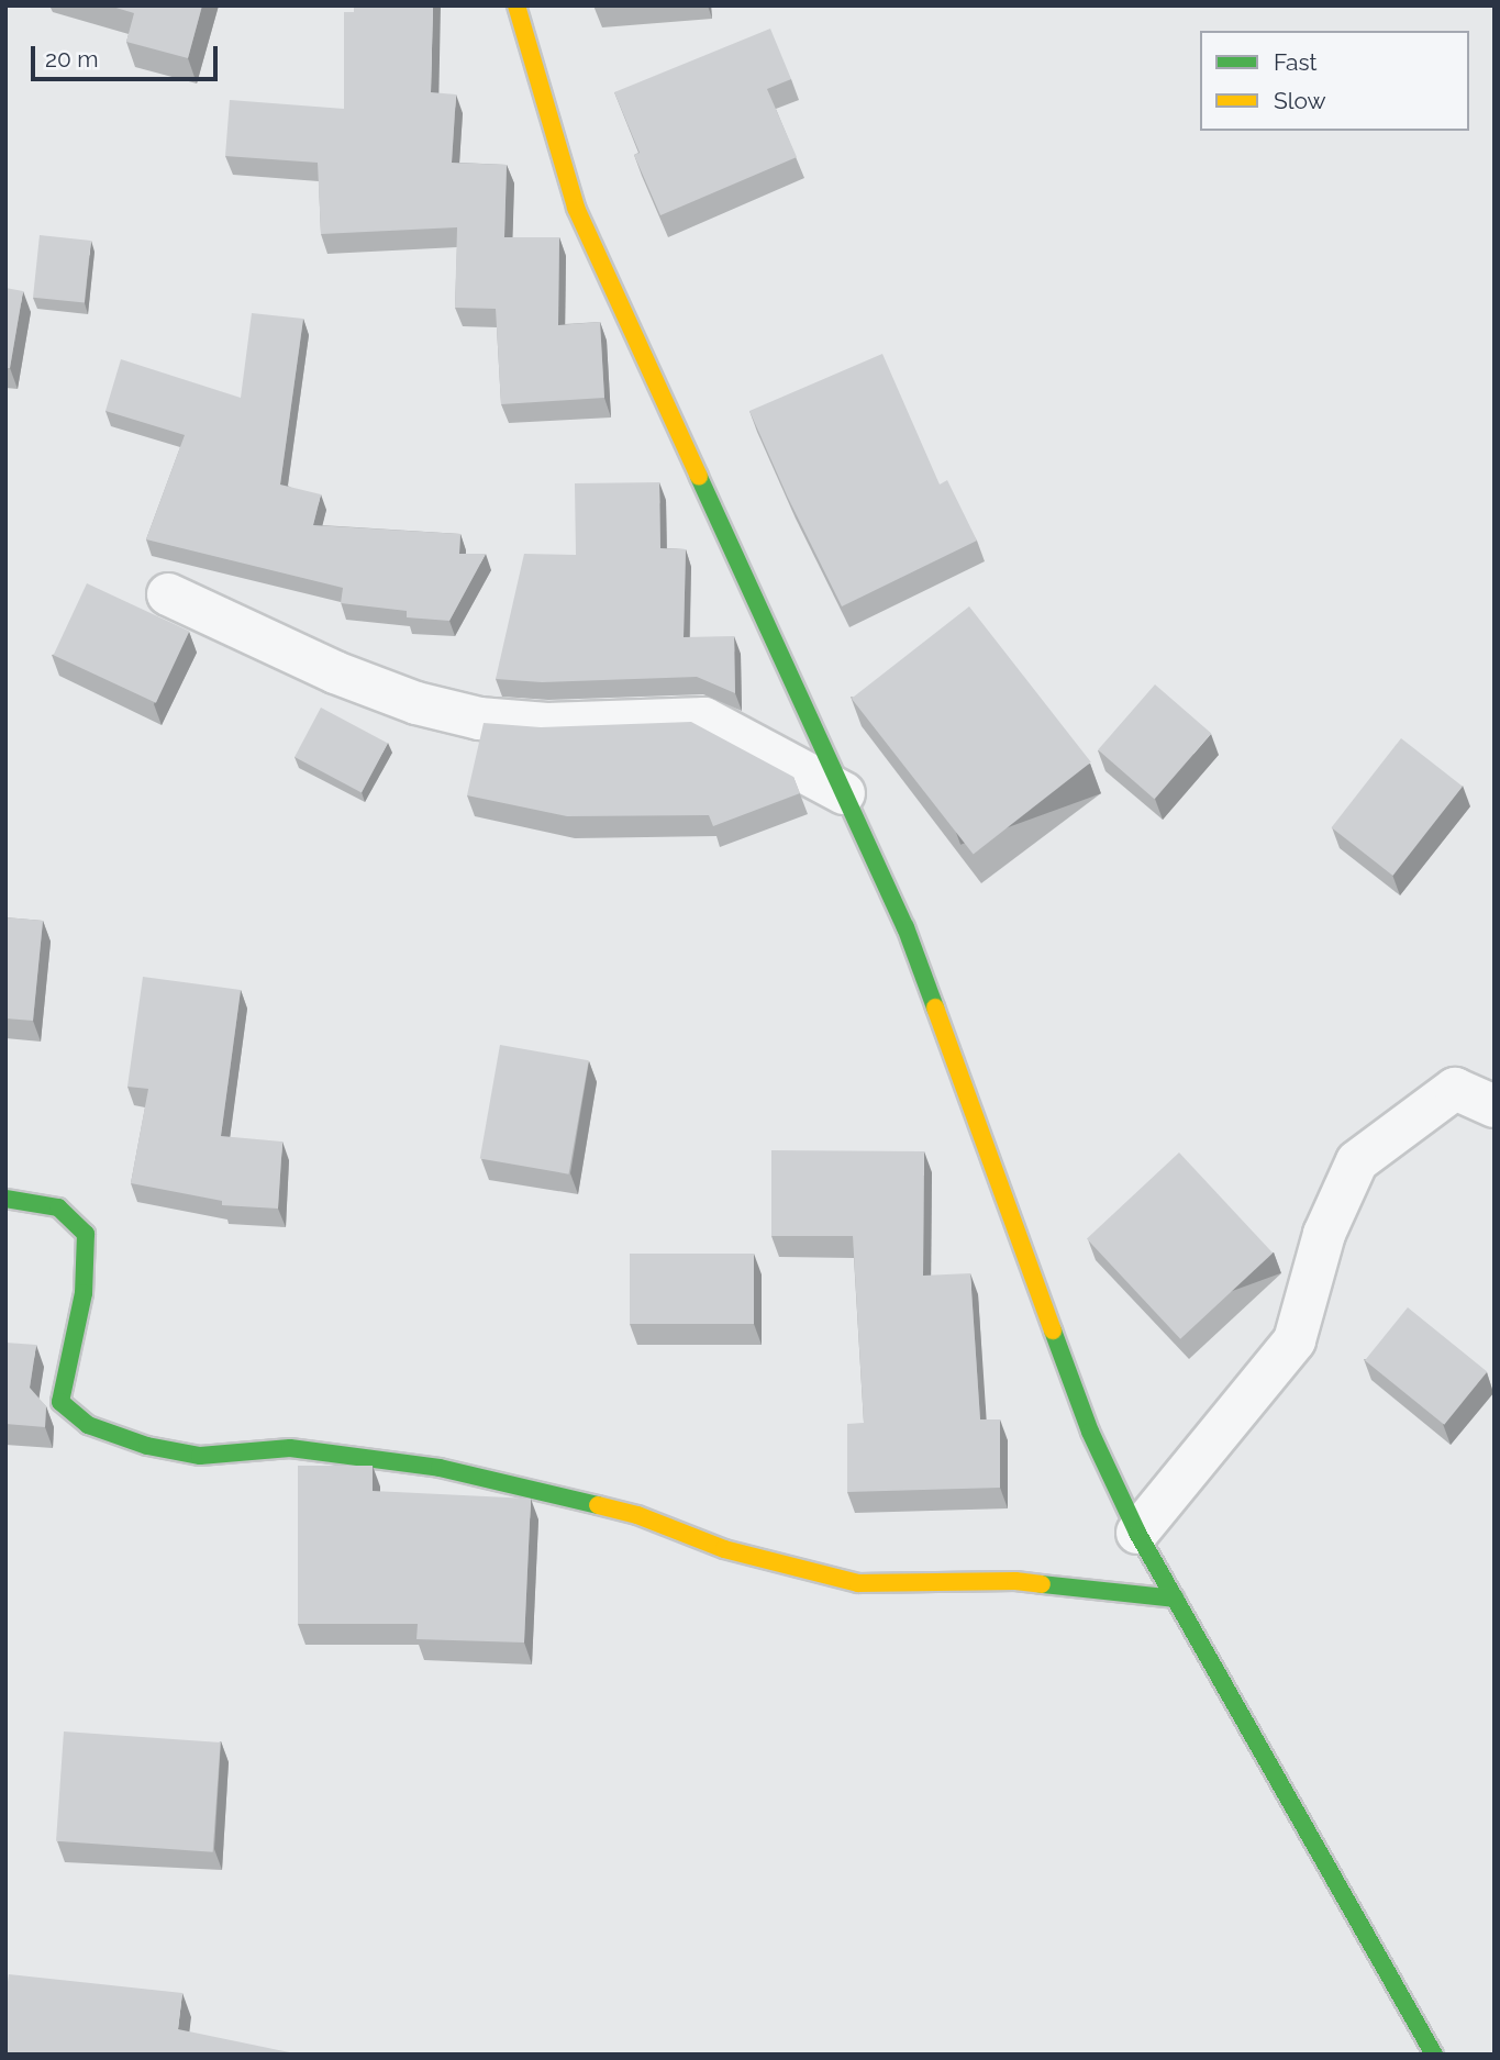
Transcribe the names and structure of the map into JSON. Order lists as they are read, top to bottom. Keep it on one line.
{"legend":["Fast","Slow"],"scale_bar":"20 m"}
